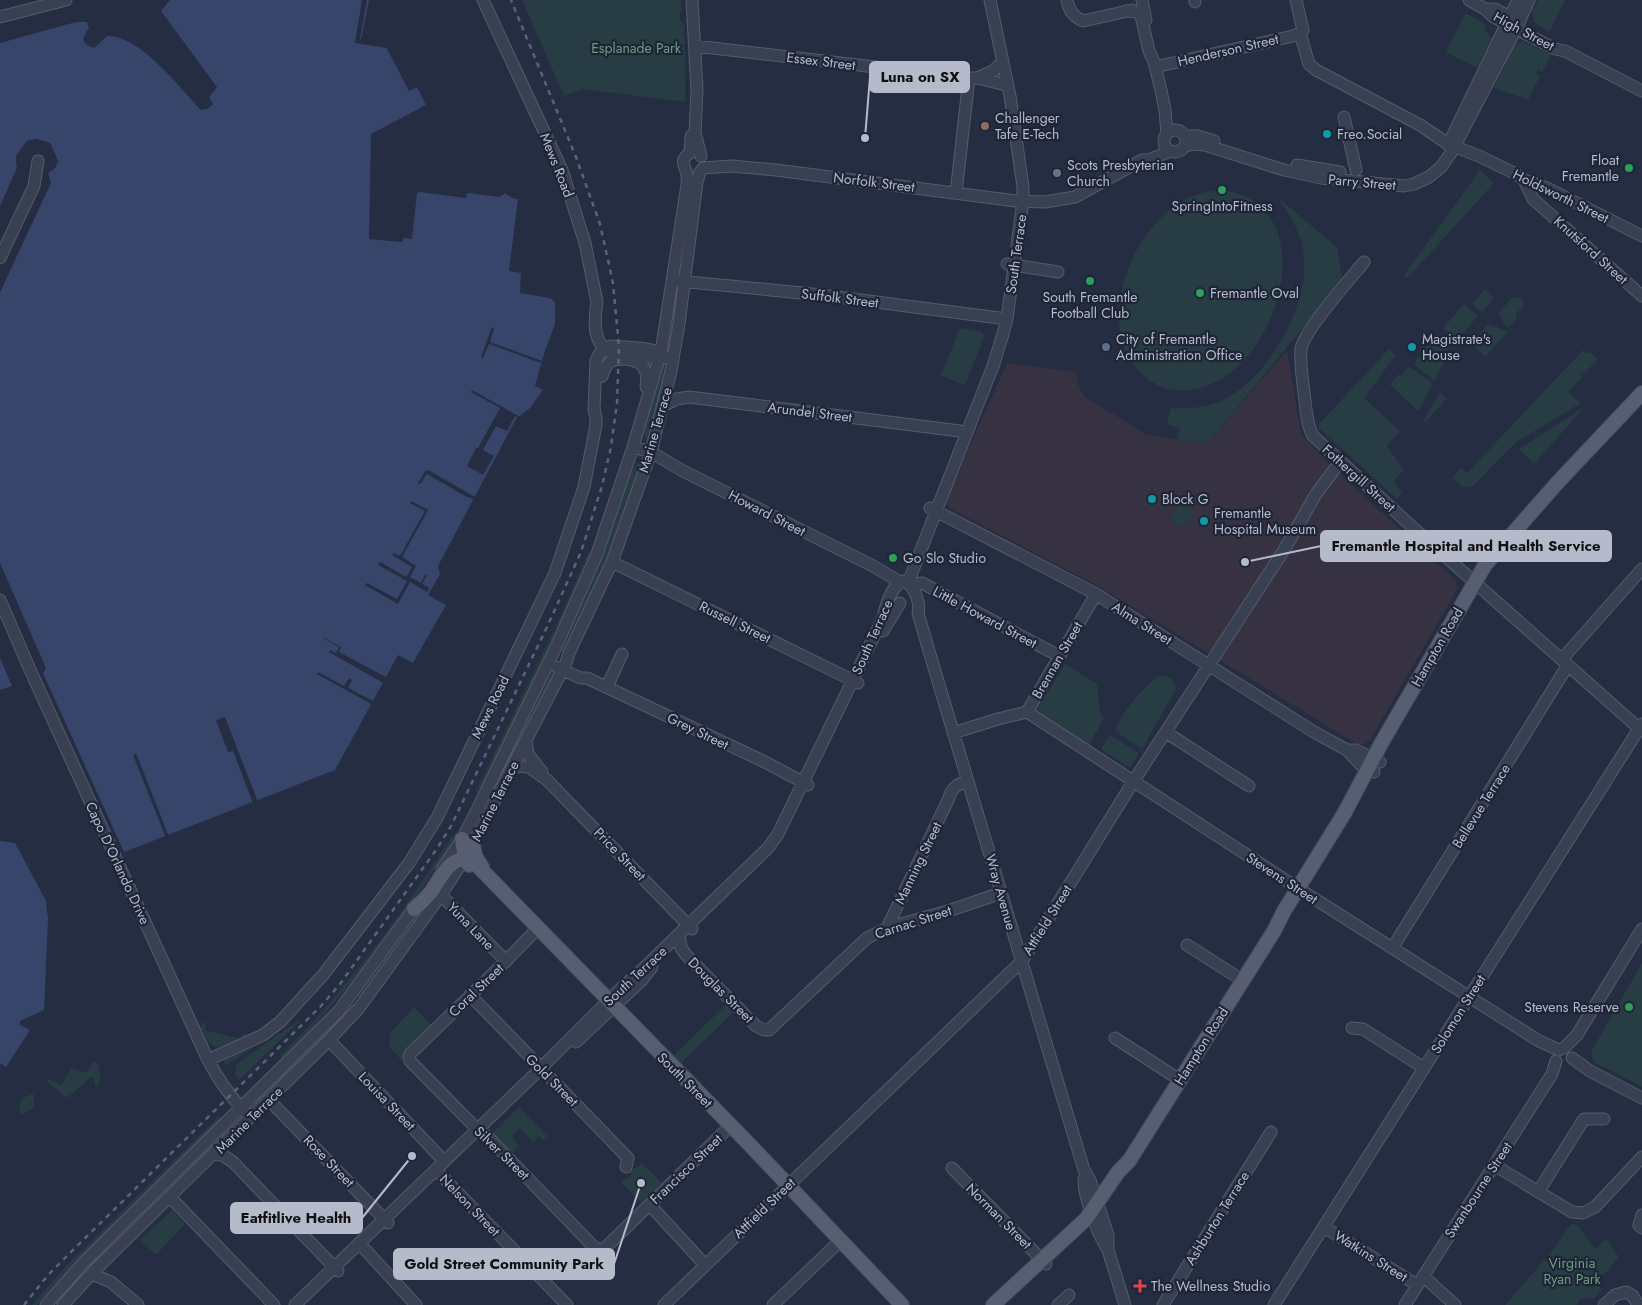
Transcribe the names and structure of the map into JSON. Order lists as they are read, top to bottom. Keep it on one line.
{"streets":{"main road":["Hampton Road","South Street"],"street":["High Street","Henderson Street","Essex Street","Mews Road","Norfolk Street","Parry Street","Holdsworth Street","Knutsford Street","South Terrace","Suffolk Street","Arundel Street","Marine Terrace","Fothergill Street","Howard Street","Little Howard Street","Russell Street","Alma Street","Brennan Street","Grey Street","Bellevue Terrace","Price Street","Capo D'Orlando Drive","Manning Street","Stevens Street","Wray Avenue","Attfield Street","Carnac Street","Yuna Lane","Coral Street","Douglas Street","Solomon Street","Gold Street","Louisa Street","Silver Street","Rose Street","Francisco Street","Swanbourne Street","Nelson Street","Norman Street","Ashburton Terrace","Watkins Street"]},"crossings":[["High Street","Parry Street"],["Henderson Street","Holdsworth Street"],["Essex Street","South Terrace"],["Essex Street","Marine Terrace"],["Mews Road","Capo D'Orlando Drive"],["Norfolk Street","South Terrace"],["Norfolk Street","Marine Terrace"],["Parry Street","Holdsworth Street"],["Holdsworth Street","Knutsford Street"],["South Terrace","Suffolk Street"],["South Terrace","Arundel Street"],["South Terrace","Howard Street"],["South Terrace","Little Howard Street"],["South Terrace","Russell Street"],["South Terrace","Alma Street"],["South Terrace","Grey Street"],["South Terrace","Price Street"],["South Terrace","Wray Avenue"],["South Terrace","Douglas Street"],["South Terrace","Gold Street"],["South Terrace","South Street"],["South Terrace","Louisa Street"],["South Terrace","Silver Street"],["South Terrace","Rose Street"],["South Terrace","Nelson Street"],["Suffolk Street","Marine Terrace"],["Arundel Street","Marine Terrace"],["Marine Terrace","Howard Street"],["Marine Terrace","Russell Street"],["Marine Terrace","Grey Street"],["Marine Terrace","Price Street"],["Marine Terrace","Capo D'Orlando Drive"],["Marine Terrace","Yuna Lane"],["Marine Terrace","South Street"],["Marine Terrace","Louisa Street"],["Marine Terrace","Rose Street"],["Fothergill Street","Hampton Road"],["Fothergill Street","Bellevue Terrace"],["Fothergill Street","Attfield Street"],["Fothergill Street","Solomon Street"],["Howard Street","Little Howard Street"],["Howard Street","Wray Avenue"],["Little Howard Street","Brennan Street"],["Little Howard Street","Wray Avenue"],["Alma Street","Hampton Road"],["Alma Street","Brennan Street"],["Alma Street","Attfield Street"],["Hampton Road","Stevens Street"],["Hampton Road","Wray Avenue"],["Hampton Road","Norman Street"],["Brennan Street","Stevens Street"],["Brennan Street","Wray Avenue"],["Bellevue Terrace","Stevens Street"],["Manning Street","Wray Avenue"],["Manning Street","Carnac Street"],["Stevens Street","Attfield Street"],["Stevens Street","Solomon Street"],["Stevens Street","Swanbourne Street"],["Wray Avenue","Attfield Street"],["Wray Avenue","Carnac Street"],["Attfield Street","South Street"],["Carnac Street","Douglas Street"],["Coral Street","Gold Street"],["Coral Street","South Street"],["Coral Street","Silver Street"],["Solomon Street","Watkins Street"],["South Street","Francisco Street"],["Louisa Street","Nelson Street"],["Silver Street","Francisco Street"],["Swanbourne Street","Watkins Street"]],"parks":["Esplanade Park","Virginia Ryan Park"],"places":{"other":["Challenger Tafe E-Tech","Freo.Social","Luna on SX","Float Fremantle","Scots Presbyterian Church","SpringIntoFitness","South Fremantle Football Club","Fremantle Oval","City of Fremantle Administration Office","Magistrate's House","Block G","Fremantle Hospital Museum","Go Slo Studio","Fremantle Hospital and Health Service","Stevens Reserve","Eatfitlive Health","Gold Street Community Park"],"health":["The Wellness Studio"]}}
